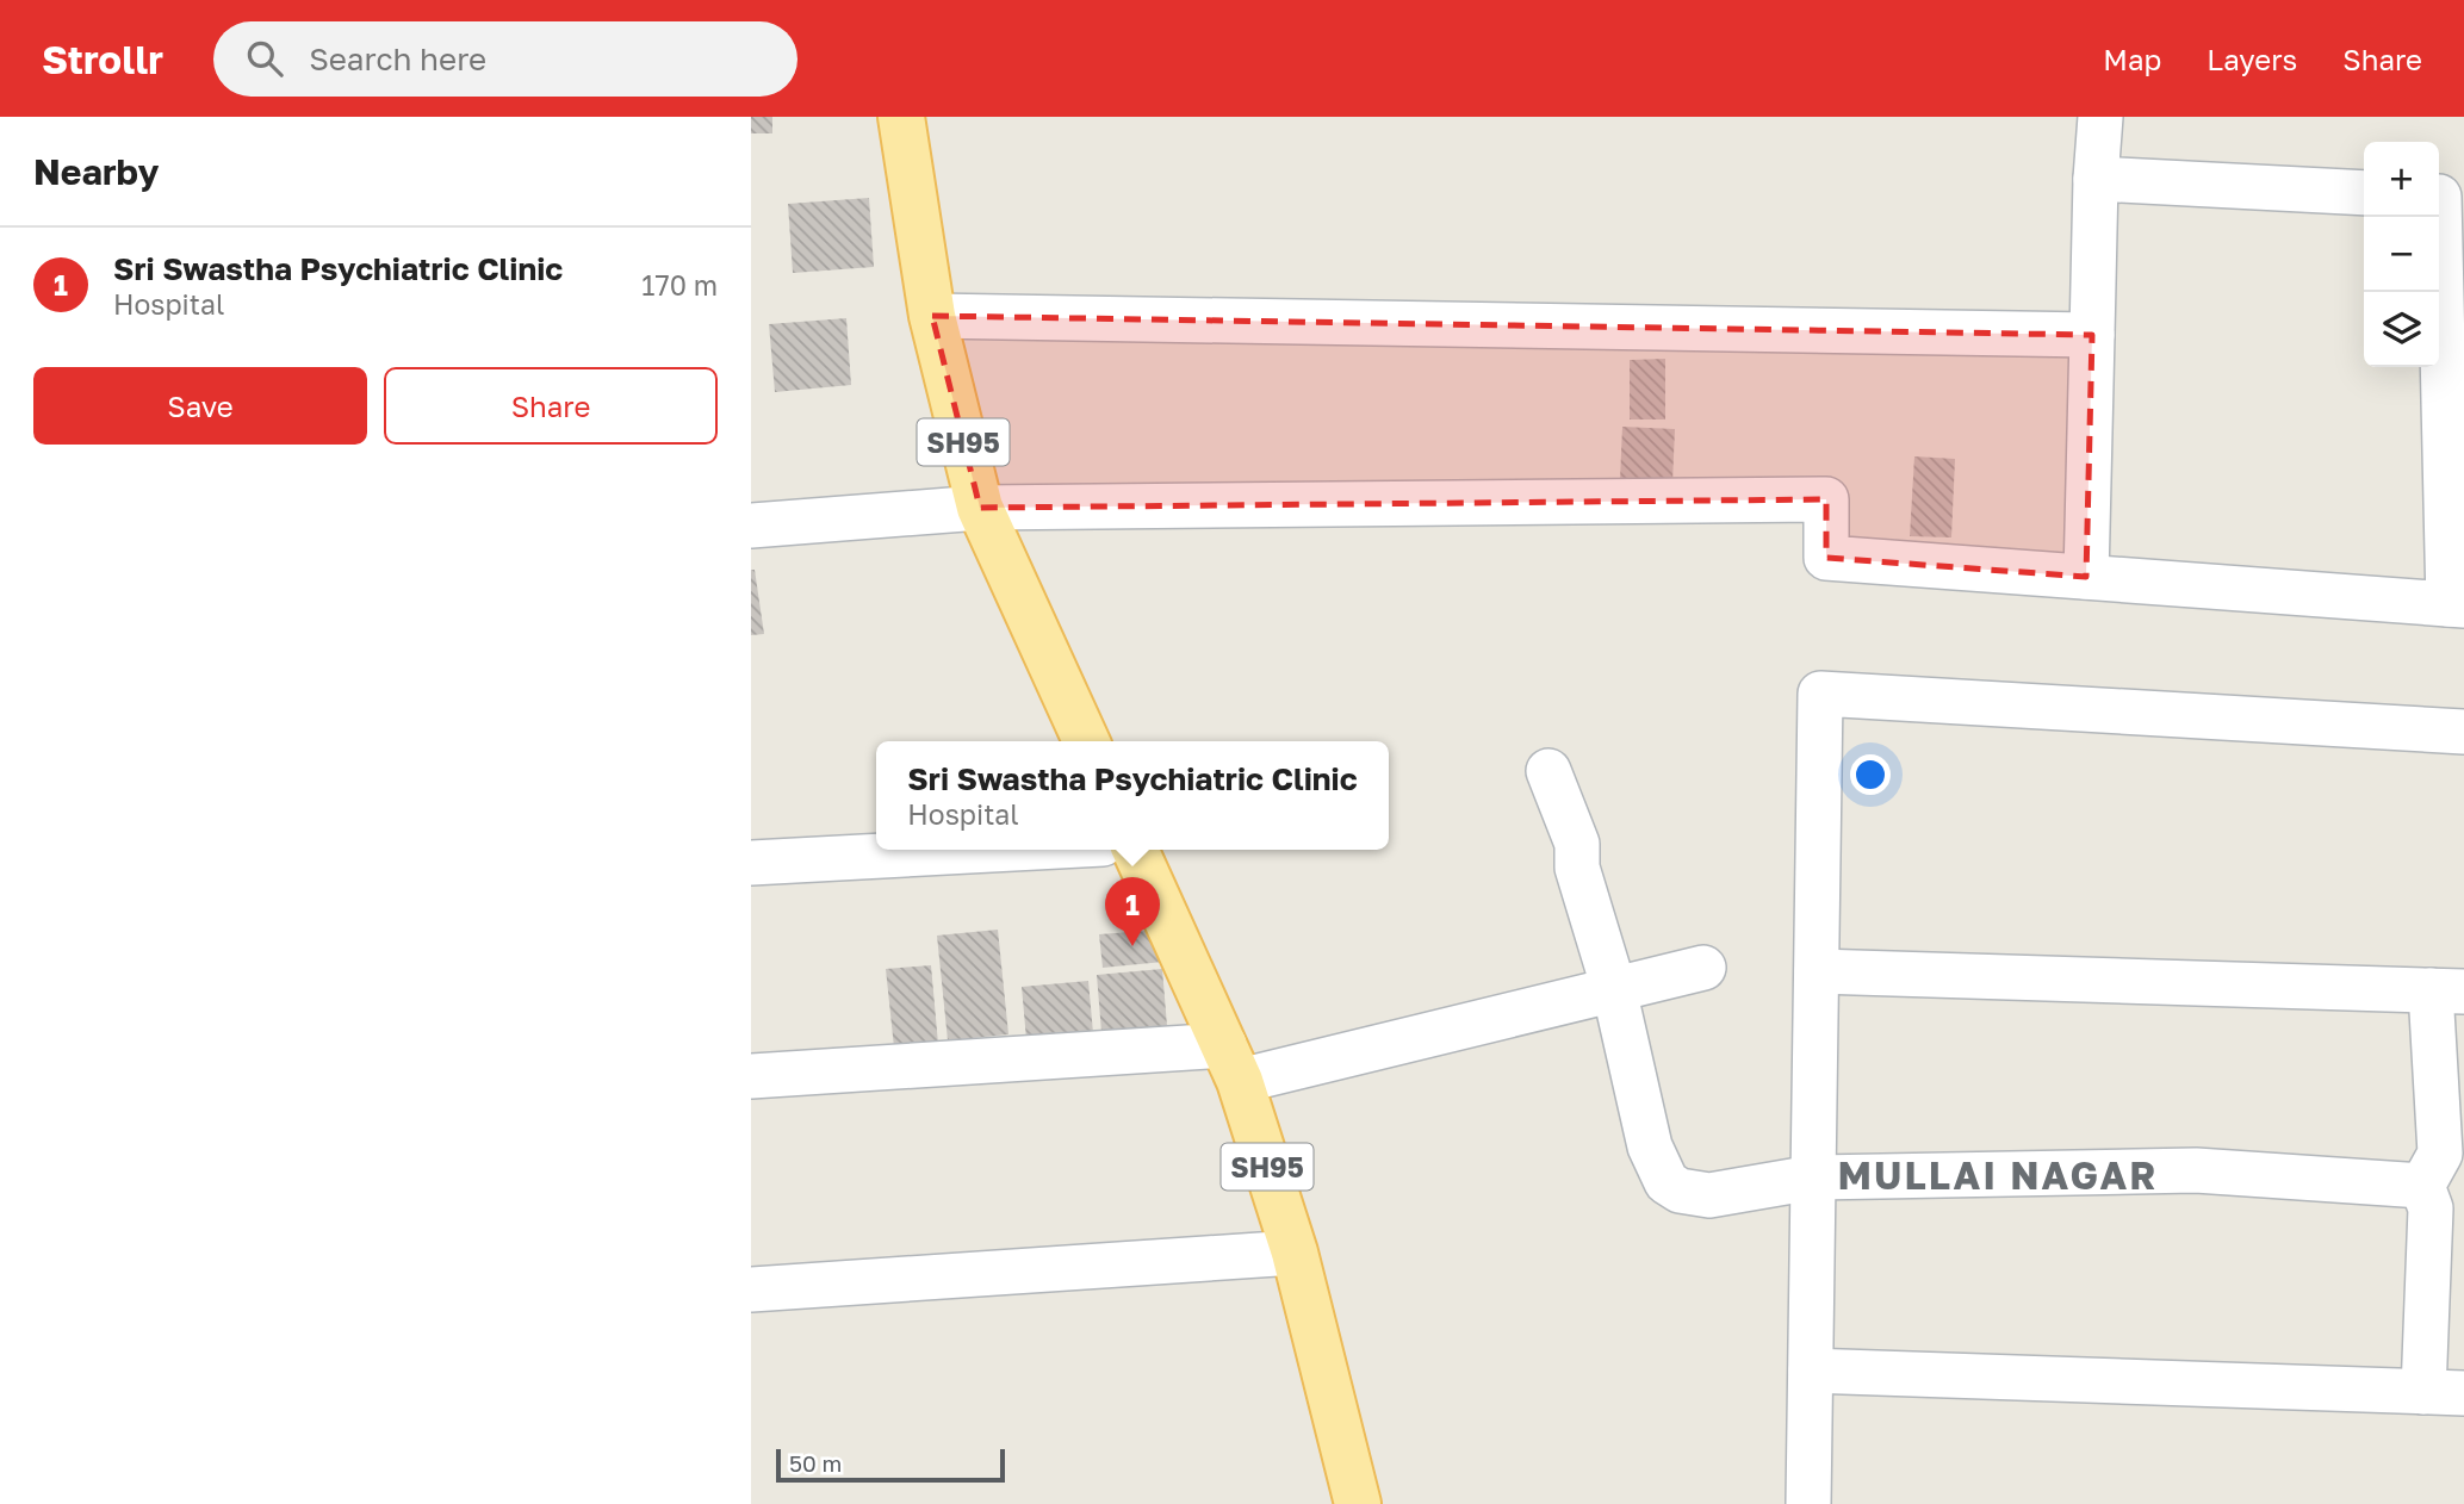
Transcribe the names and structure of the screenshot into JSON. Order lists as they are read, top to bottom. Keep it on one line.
{"streets":{"main road":["SH95"]},"districts":["MULLAI NAGAR"],"scale_bar":"50 m","page":{"header":"Strollr","search":"Search here","nav":["Map","Layers","Share"],"heading":"Nearby","map_buttons":["+","−"],"list":[{"mark":"1","name":"Sri Swastha Psychiatric Clinic","note":"Hospital","value":"170 m"}],"buttons":["Save","Share"],"popup":["Sri Swastha Psychiatric Clinic","Hospital"],"pins":"1","scale":"50 m"}}
